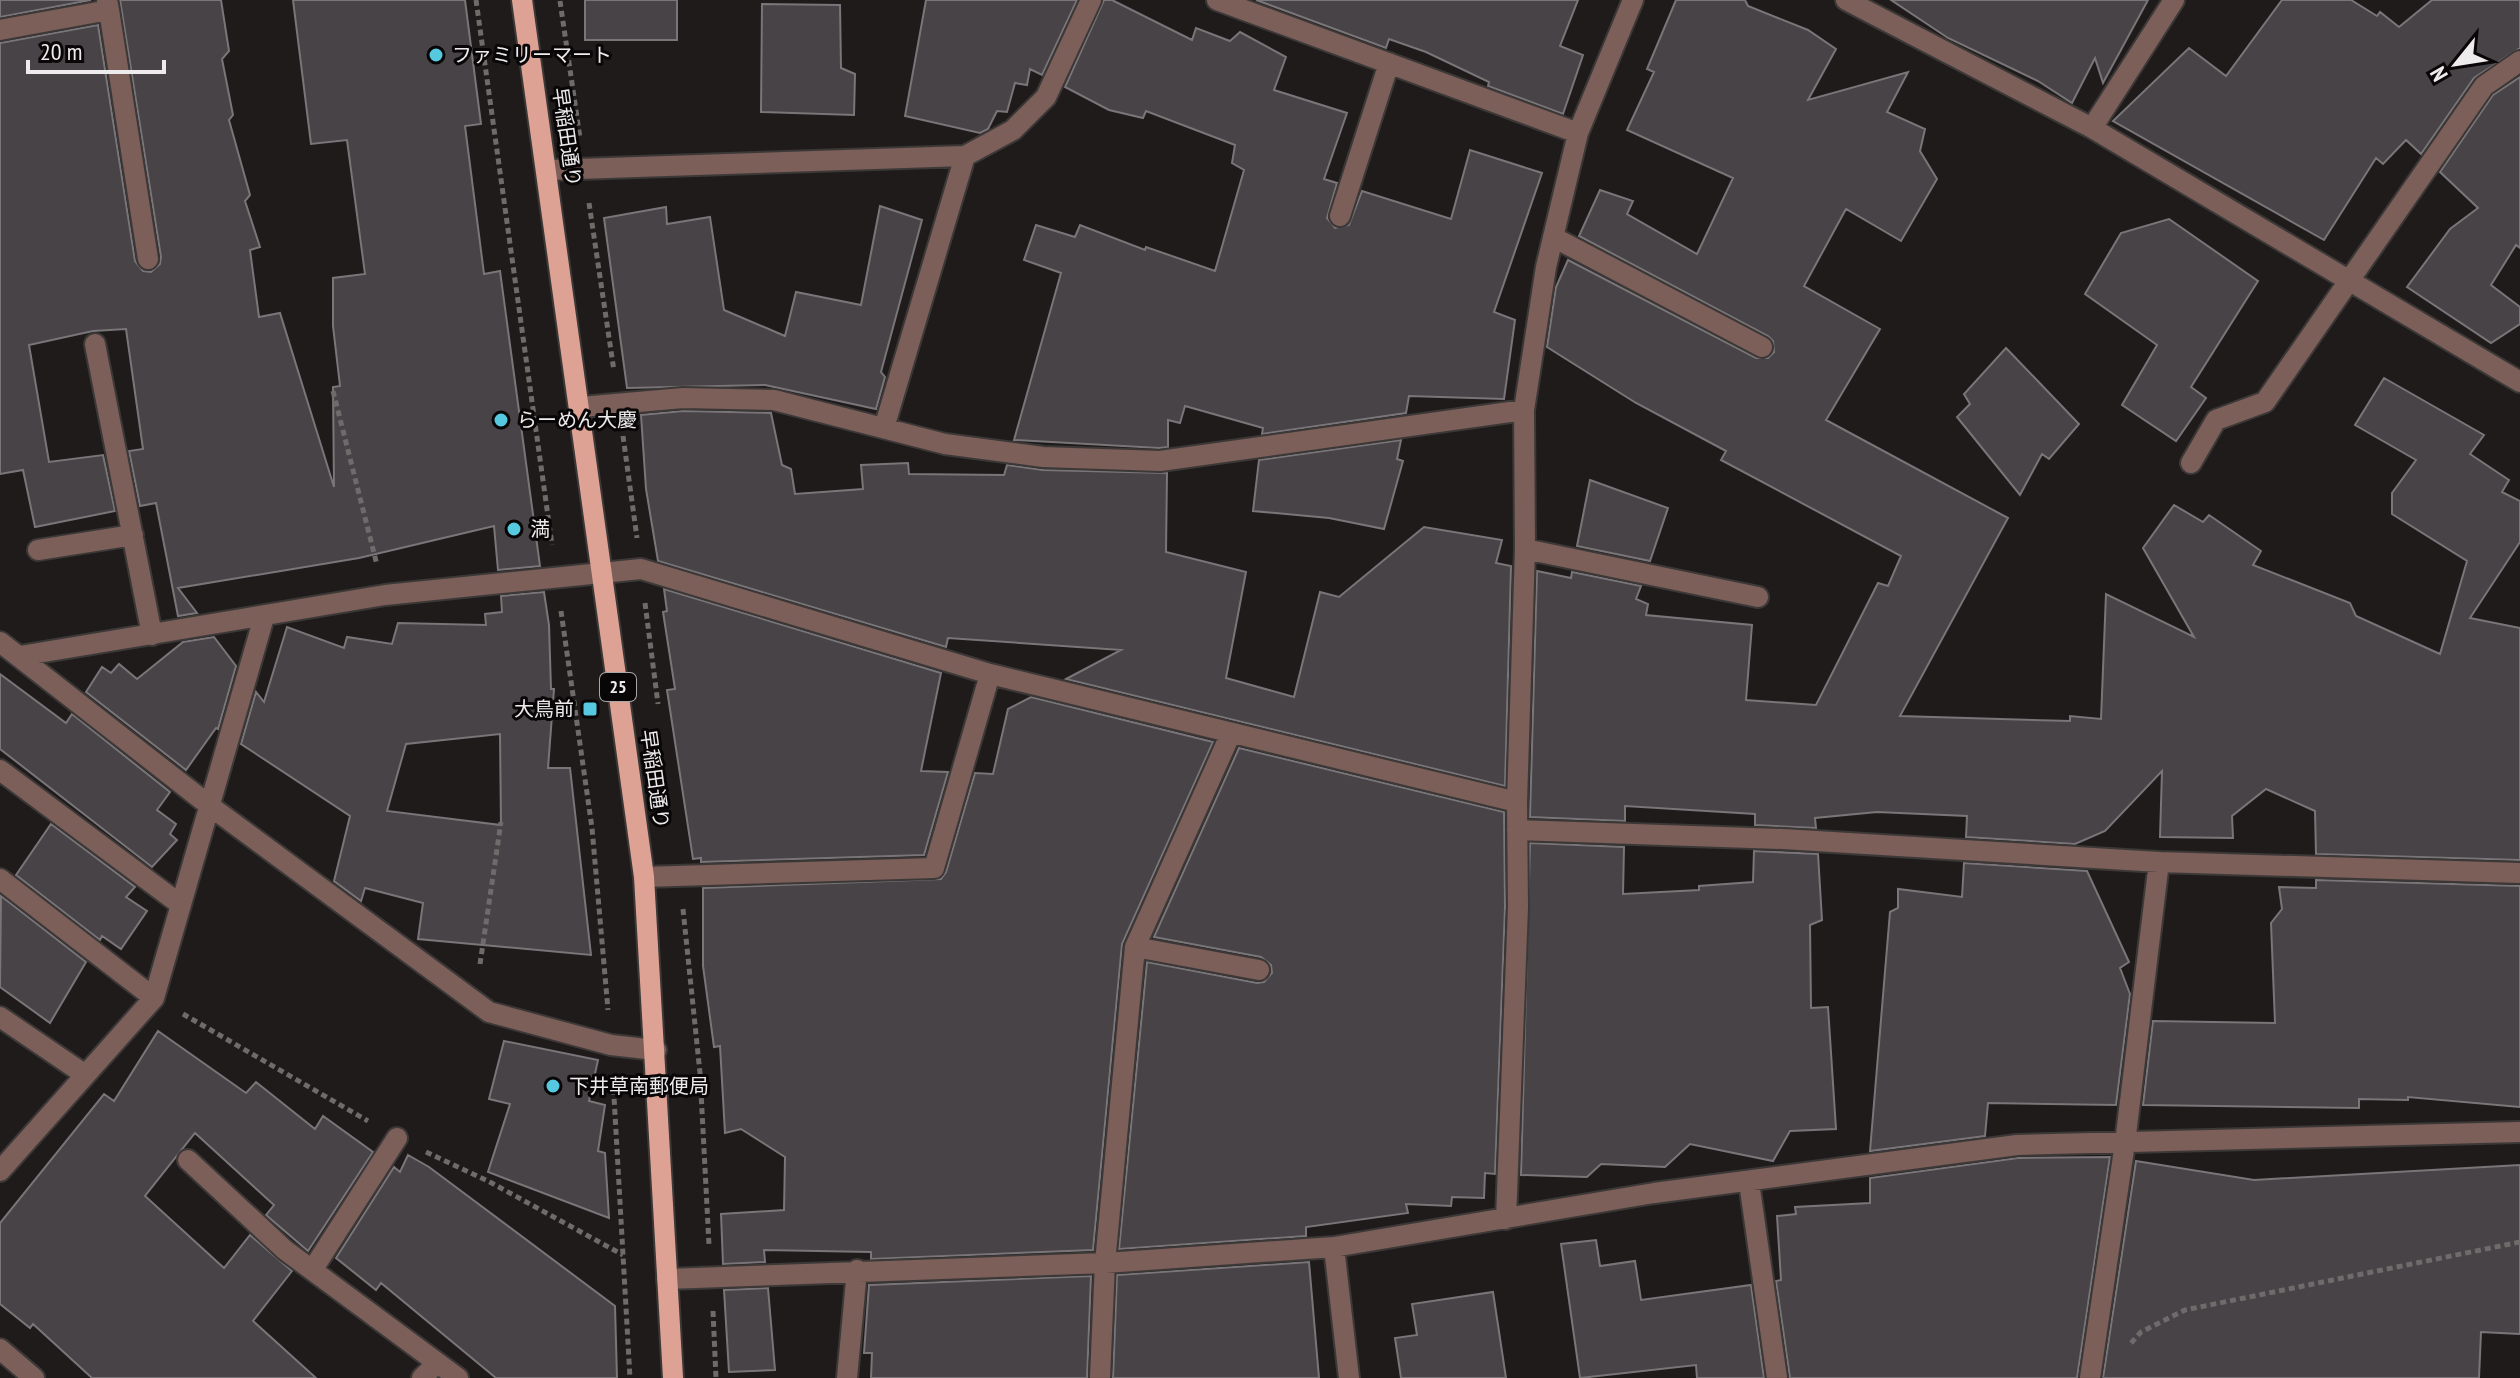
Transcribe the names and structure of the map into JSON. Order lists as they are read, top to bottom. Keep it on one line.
{"streets":{"main road":["早稲田通り","25"]},"places":{"other":["ファミリーマート","らーめん大慶","満","下井草南郵便局"],"transit":["大鳥前"]},"scale_bar":"20 m","north":"bottom left"}
